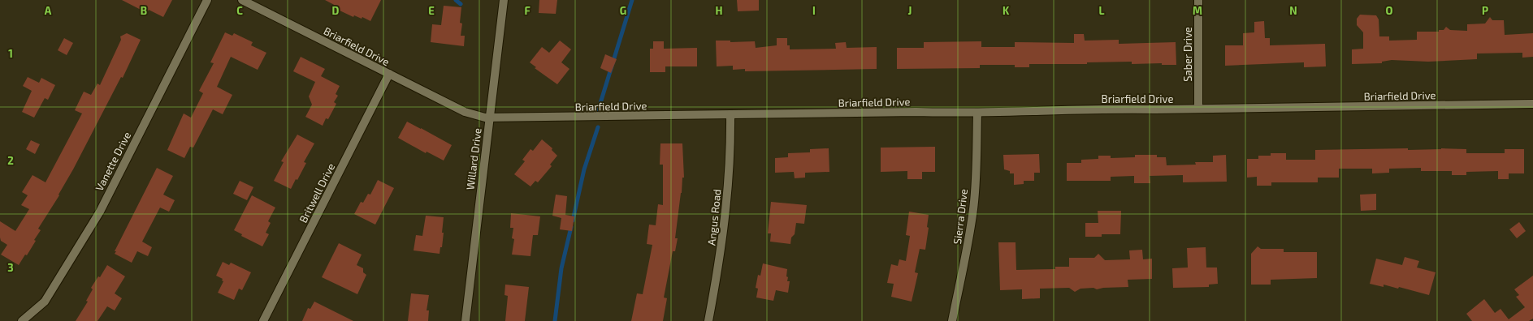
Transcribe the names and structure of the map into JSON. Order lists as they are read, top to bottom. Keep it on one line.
{"streets":{"street":["Briarfield Drive","Saber Drive","Willard Drive","Vanette Drive","Britwell Drive","Sierra Drive","Angus Road"]},"crossings":[["Briarfield Drive","Saber Drive"],["Briarfield Drive","Willard Drive"],["Briarfield Drive","Britwell Drive"],["Briarfield Drive","Sierra Drive"],["Briarfield Drive","Angus Road"]],"grid":{"columns":["A","B","C","D","E","F","G","H","I","J","K","L","M","N","O","P"],"rows":["1","2","3"]}}
